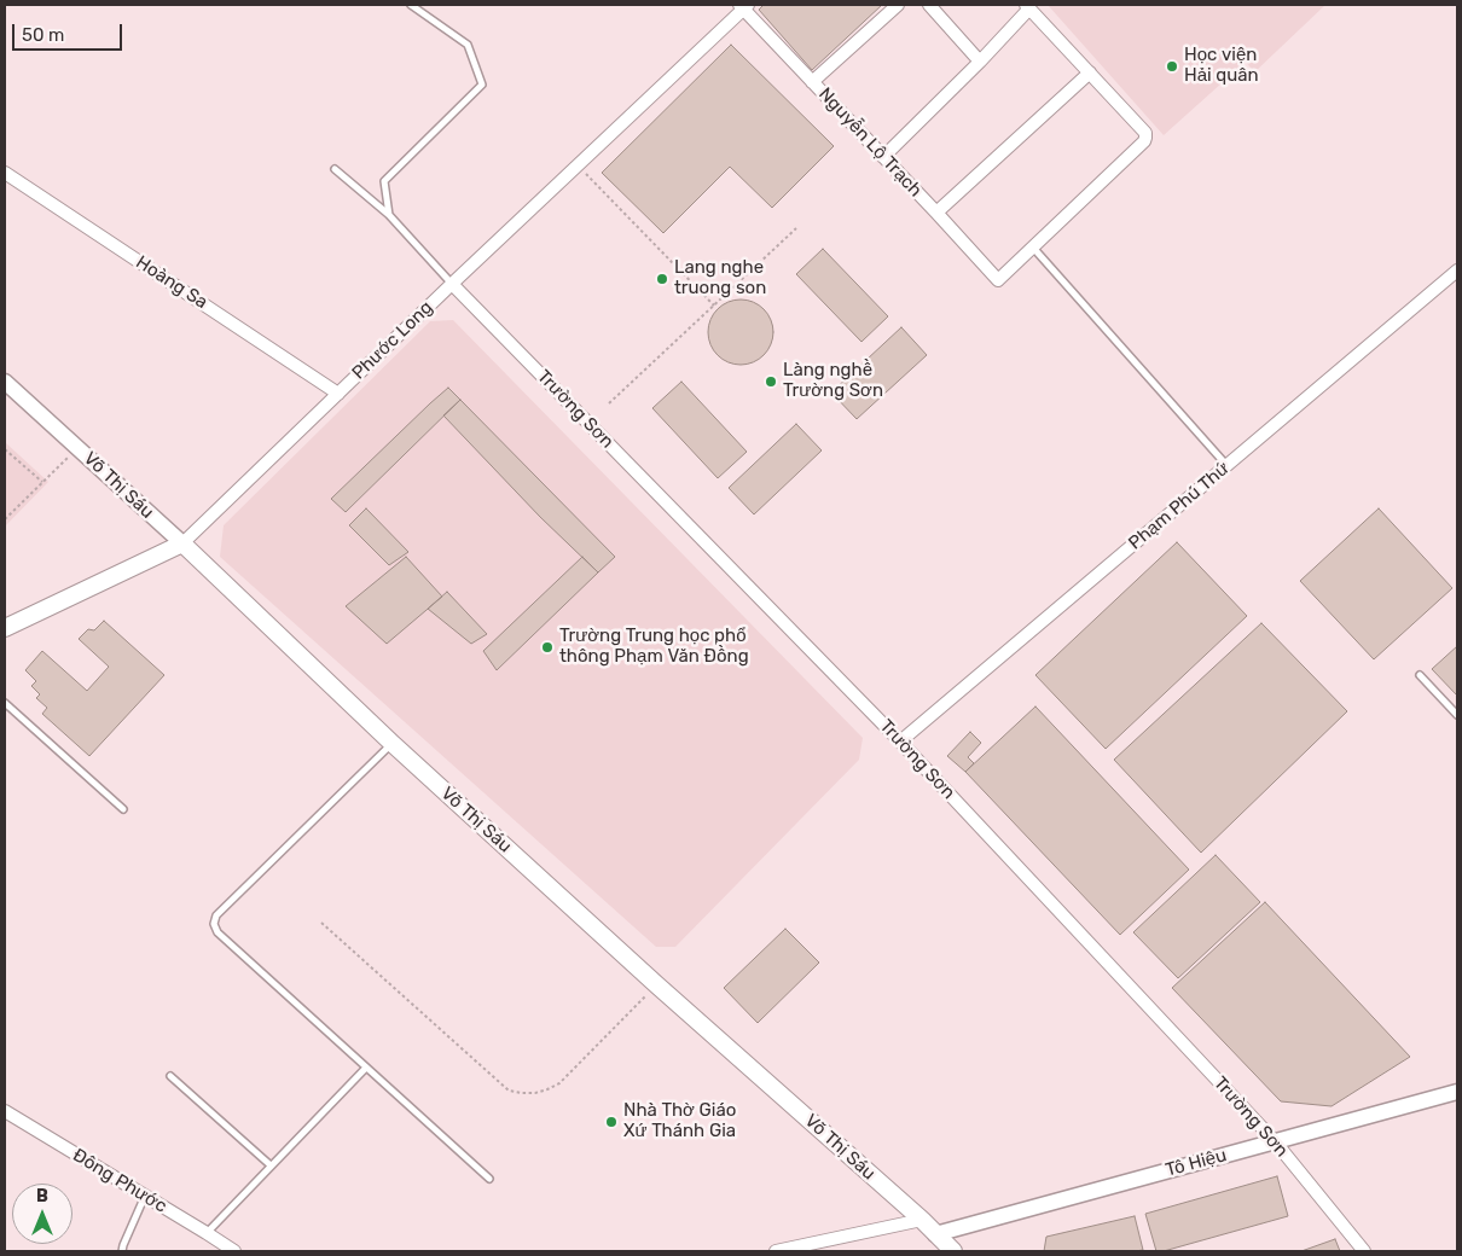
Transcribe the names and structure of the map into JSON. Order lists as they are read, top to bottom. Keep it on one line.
{"streets":{"main road":["Phước Long","Võ Thị Sáu"],"street":["Nguyễn Lộ Trạch","Hoàng Sa","Trường Sơn","Phạm Phú Thứ","Tô Hiệu","Đông Phước"]},"crossings":[["Nguyễn Lộ Trạch","Phước Long"],["Hoàng Sa","Phước Long"],["Phước Long","Trường Sơn"],["Phước Long","Võ Thị Sáu"],["Trường Sơn","Phạm Phú Thứ"],["Trường Sơn","Tô Hiệu"],["Võ Thị Sáu","Tô Hiệu"]],"places":["Học viện Hải quân","Lang nghe truong son","Làng nghề Trường Sơn","Trường Trung học phổ thông Phạm Văn Đồng","Nhà Thờ Giáo Xứ Thánh Gia"],"scale_bar":"50 m","north":"top"}
